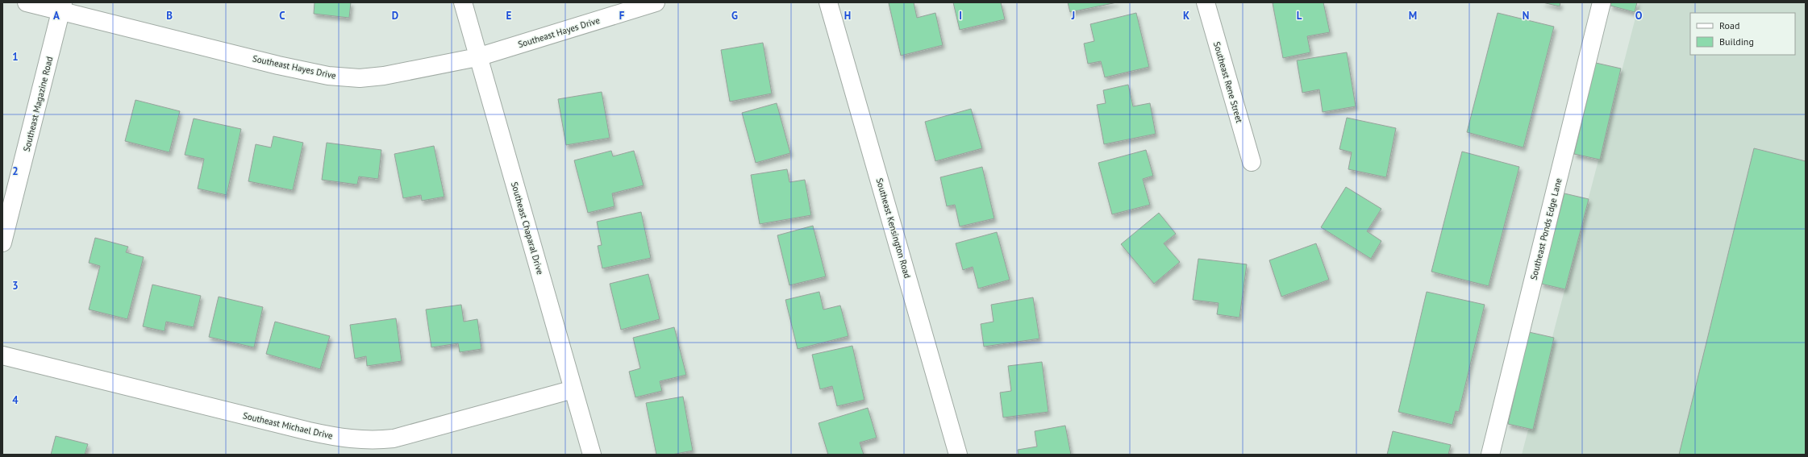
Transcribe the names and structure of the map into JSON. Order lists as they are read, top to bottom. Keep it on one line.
{"streets":{"street":["Southeast Hayes Drive","Southeast Rene Street","Southeast Magazine Road","Southeast Chaparal Drive","Southeast Kensington Road","Southeast Ponds Edge Lane","Southeast Michael Drive"]},"crossings":[["Southeast Hayes Drive","Southeast Magazine Road"],["Southeast Hayes Drive","Southeast Chaparal Drive"],["Southeast Chaparal Drive","Southeast Michael Drive"]],"legend":["Road","Building"],"grid":{"columns":["A","B","C","D","E","F","G","H","I","J","K","L","M","N","O"],"rows":["1","2","3","4"]}}
